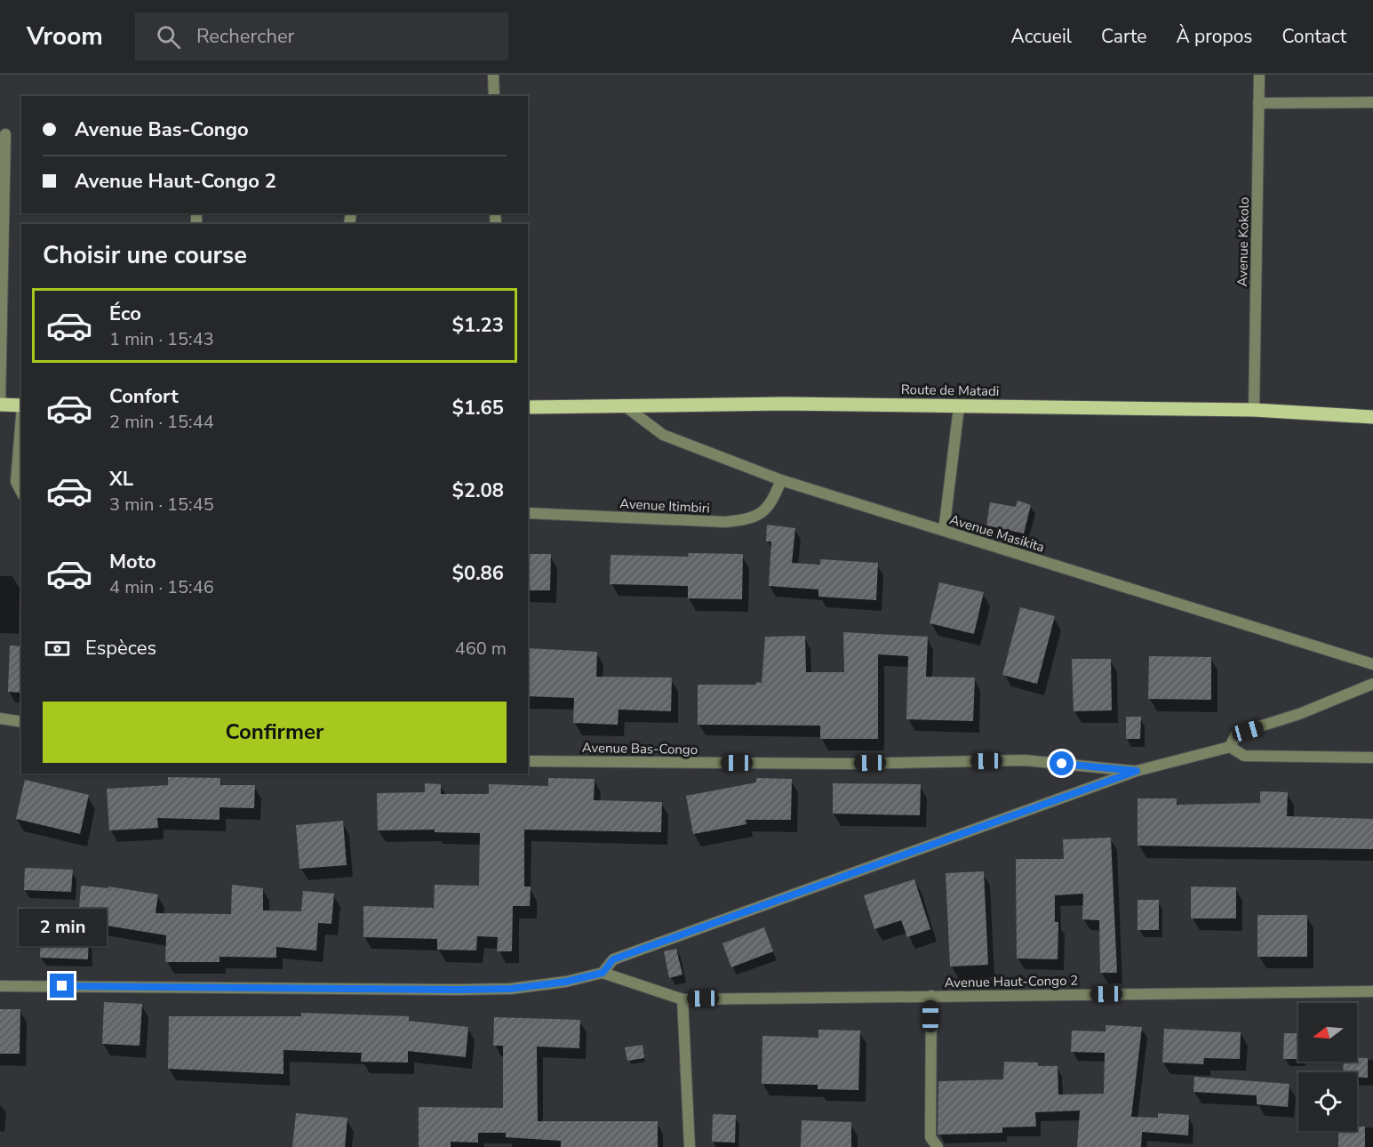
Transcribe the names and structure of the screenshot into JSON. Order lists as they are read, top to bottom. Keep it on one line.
{"streets":{"main road":["Route de Matadi"],"street":["Avenue Kokolo","Avenue Itimbiri","Avenue Masikita","Avenue Bas-Congo","Avenue Haut-Congo 2"]},"crossings":[["Avenue Kokolo","Route de Matadi"],["Route de Matadi","Avenue Masikita"],["Avenue Itimbiri","Avenue Masikita"]],"north":"left","page":{"header":"Vroom","search":"Rechercher","nav":["Accueil","Carte","À propos","Contact"],"banner":["Avenue Bas-Congo","Avenue Haut-Congo 2"],"heading":"Choisir une course","list":[{"name":"Éco","note":"1 min · 15:43","value":"$1.23"},{"name":"Confort","note":"2 min · 15:44","value":"$1.65"},{"name":"XL","note":"3 min · 15:45","value":"$2.08"},{"name":"Moto","note":"4 min · 15:46","value":"$0.86"}],"pay":["Espèces","460 m"],"buttons":"Confirmer","bubble":"2 min"}}
